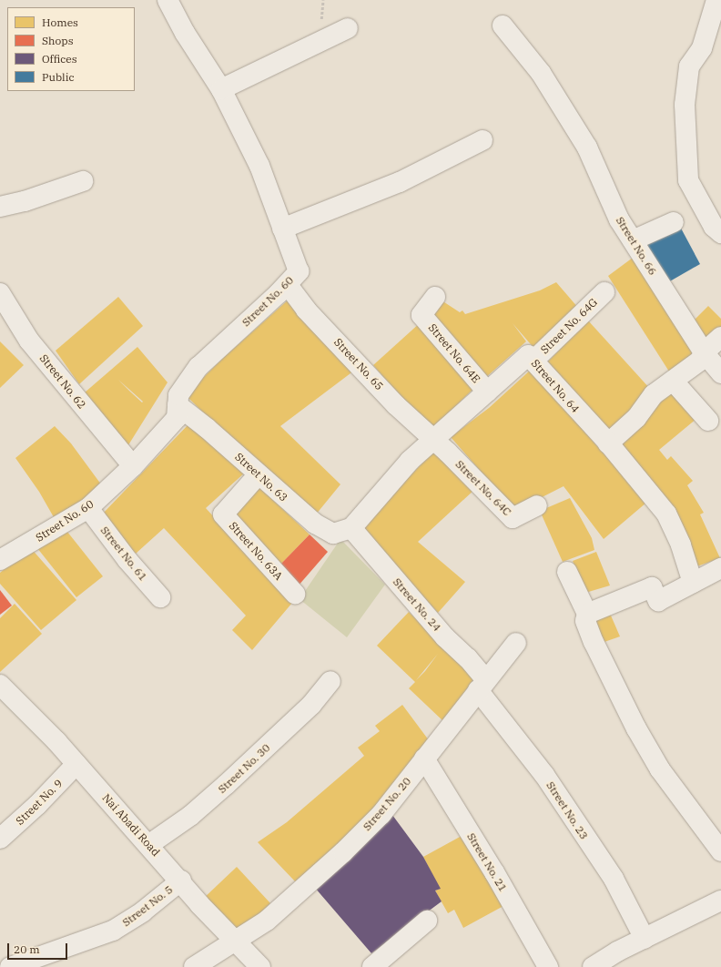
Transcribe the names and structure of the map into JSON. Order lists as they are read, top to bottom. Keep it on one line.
{"streets":{"street":["Street No. 66","Street No. 60","Street No. 64G","Street No. 64E","Street No. 65","Street No. 62","Street No. 64","Street No. 63","Street No. 64C","Street No. 63A","Street No. 61","Street No. 24","Street No. 30","Street No. 9","Street No. 20","Street No. 23","Nai Abadi Road","Street No. 21","Street No. 5"]},"crossings":[["Street No. 60","Street No. 65"],["Street No. 60","Street No. 62"],["Street No. 60","Street No. 63"],["Street No. 60","Street No. 61"],["Street No. 64G","Street No. 64"],["Street No. 64E","Street No. 64"],["Street No. 65","Street No. 64"],["Street No. 65","Street No. 64C"],["Street No. 64","Street No. 63"],["Street No. 64","Street No. 64C"],["Street No. 64","Street No. 24"],["Street No. 63","Street No. 63A"],["Street No. 63","Street No. 24"],["Street No. 24","Street No. 20"],["Street No. 24","Street No. 23"],["Street No. 30","Nai Abadi Road"],["Street No. 9","Nai Abadi Road"],["Street No. 20","Street No. 23"],["Street No. 20","Nai Abadi Road"],["Street No. 20","Street No. 21"],["Nai Abadi Road","Street No. 5"]],"legend":["Homes","Shops","Offices","Public"],"scale_bar":"20 m"}
